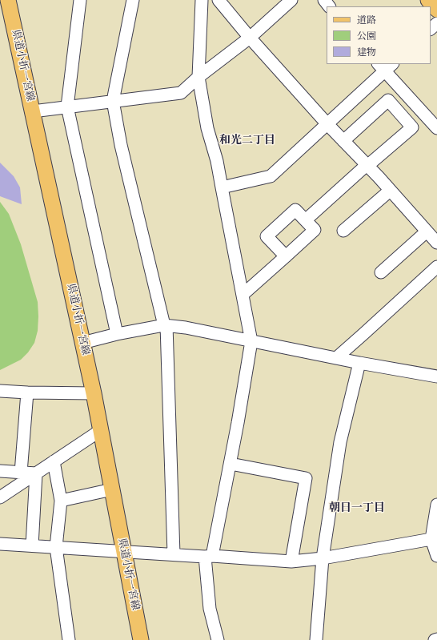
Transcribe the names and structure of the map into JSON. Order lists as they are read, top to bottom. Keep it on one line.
{"streets":{"main road":["県道小折一宮線"]},"districts":["和光二丁目","朝日一丁目"],"legend":["道路","公園","建物"]}
